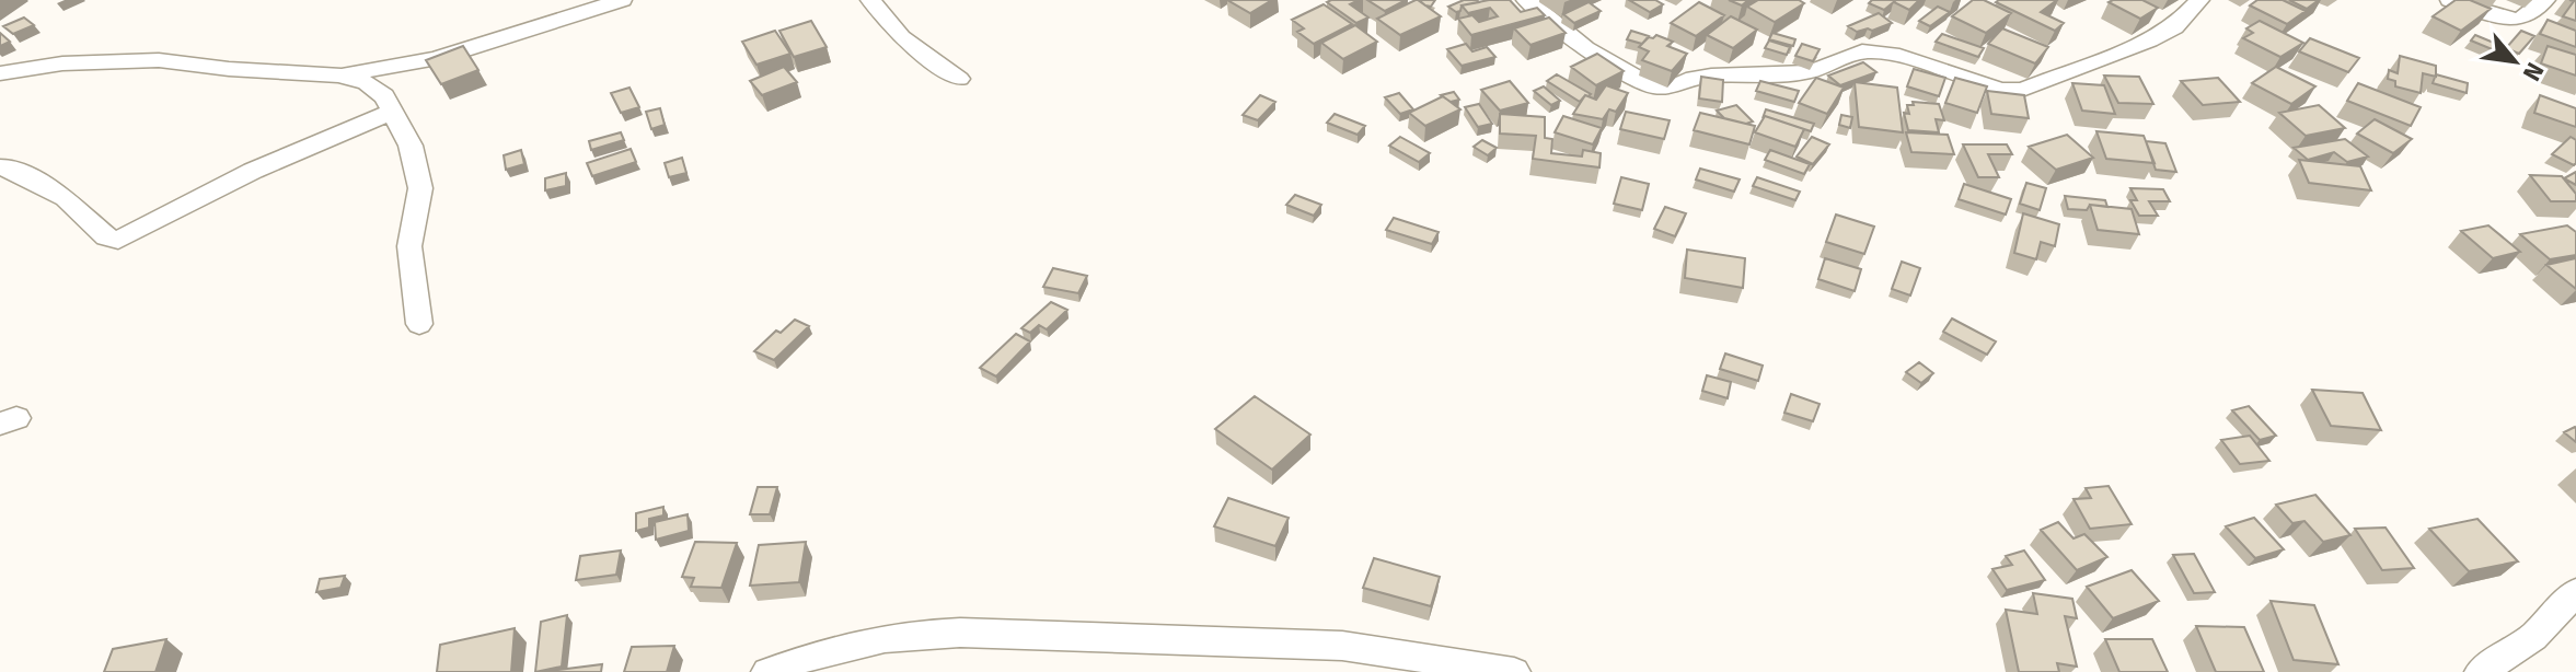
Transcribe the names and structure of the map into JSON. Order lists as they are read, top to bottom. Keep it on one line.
{"north":"bottom right"}
